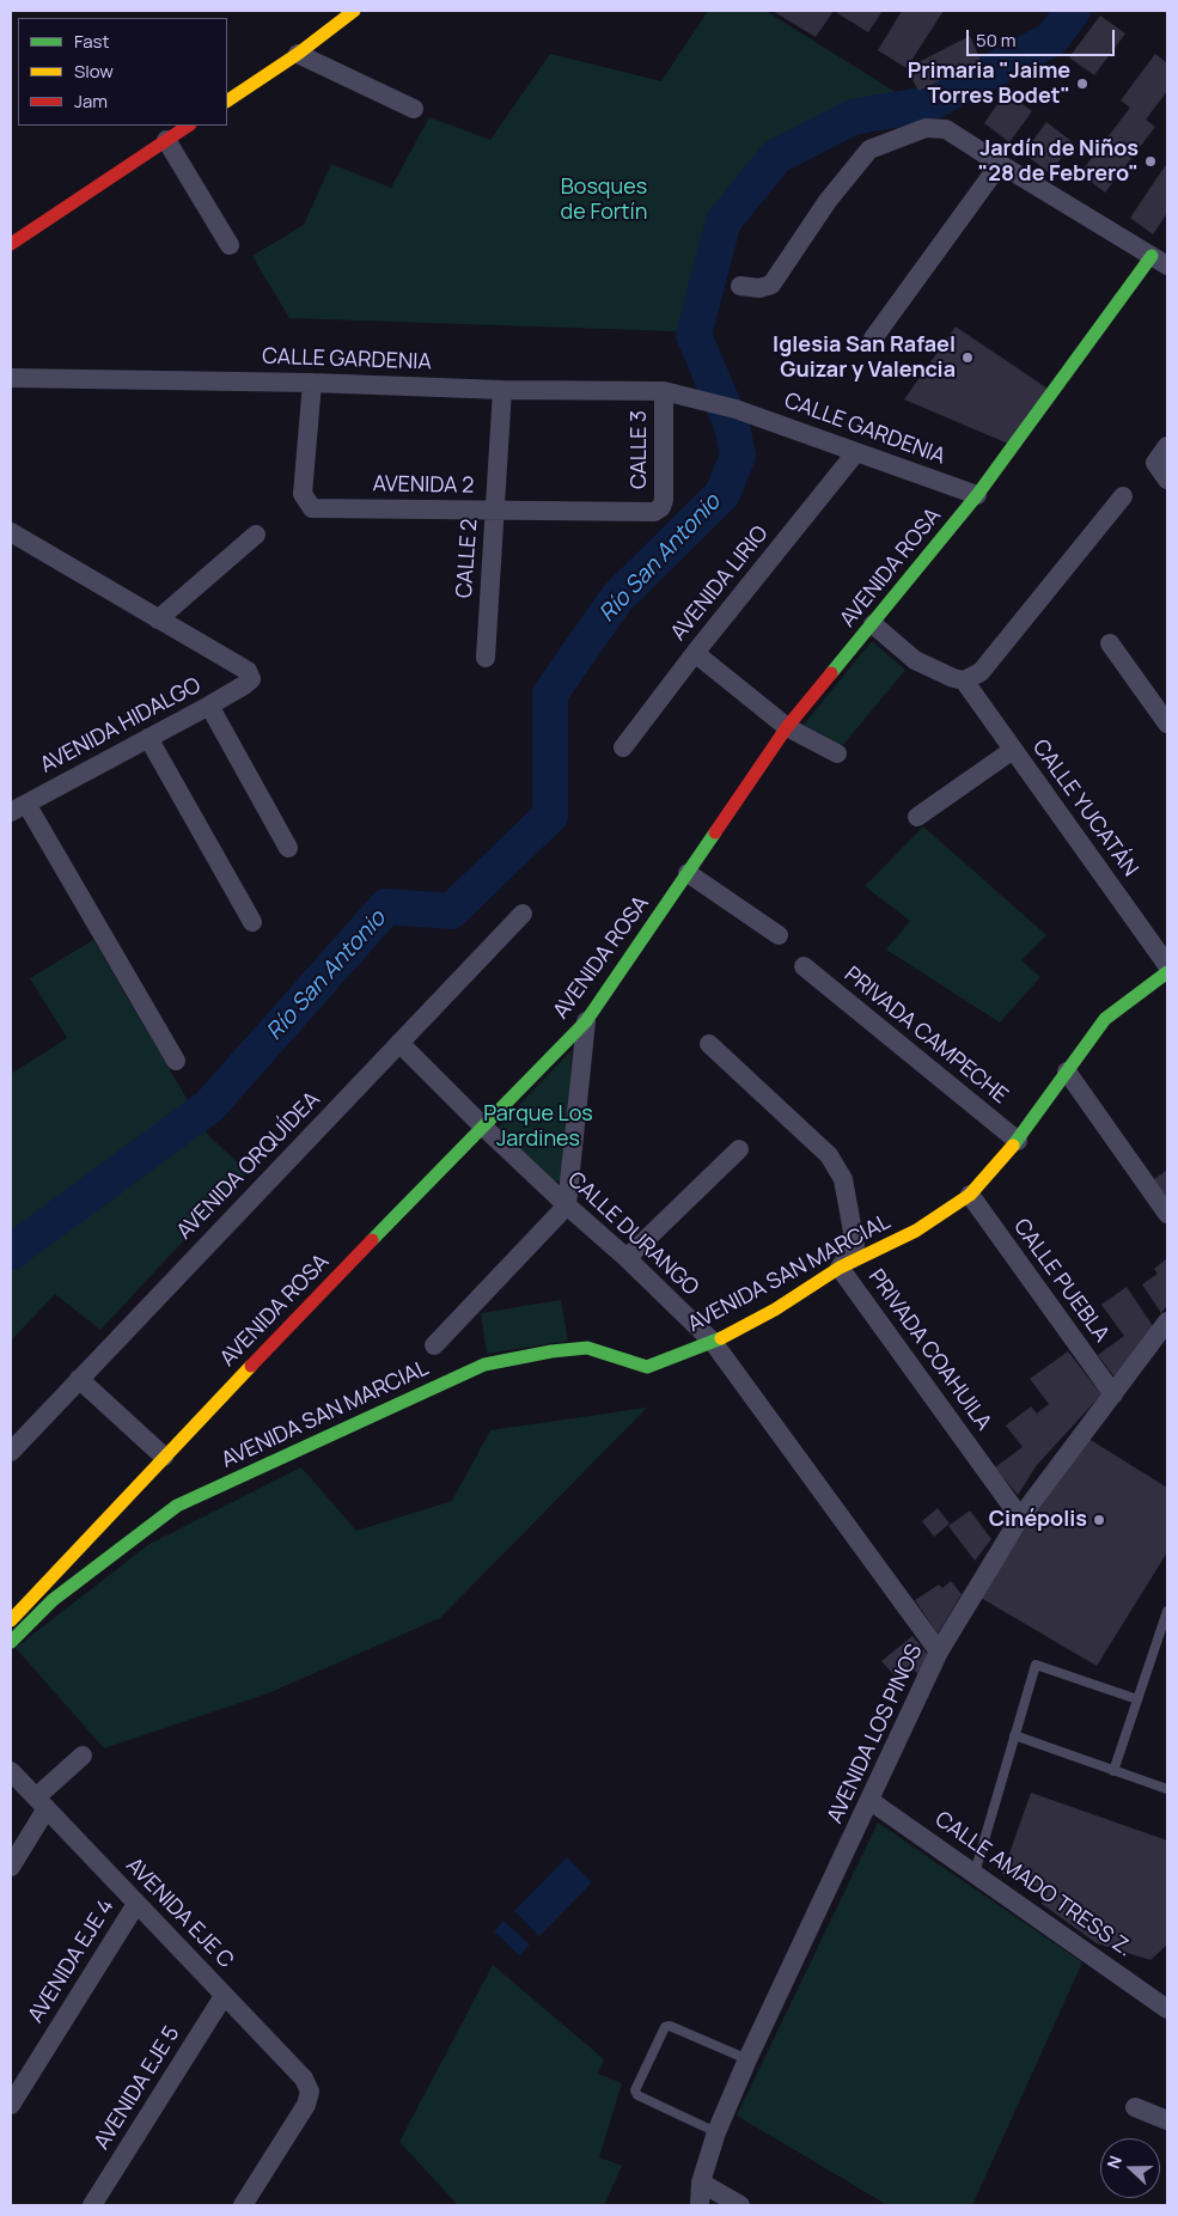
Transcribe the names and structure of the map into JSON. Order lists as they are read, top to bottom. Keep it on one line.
{"streets":{"street":["CALLE GARDENIA","CALLE 3","AVENIDA 2","CALLE 2","AVENIDA ROSA","AVENIDA LIRIO","AVENIDA HIDALGO","CALLE YUCATÁN","PRIVADA CAMPECHE","AVENIDA ORQUÍDEA","CALLE DURANGO","AVENIDA SAN MARCIAL","CALLE PUEBLA","PRIVADA COAHUILA","AVENIDA LOS PINOS","CALLE AMADO TRESS Z.","AVENIDA EJE C","AVENIDA EJE 4","AVENIDA EJE 5"]},"crossings":[["CALLE GARDENIA","CALLE 3"],["CALLE GARDENIA","AVENIDA 2"],["CALLE GARDENIA","CALLE 2"],["CALLE GARDENIA","AVENIDA ROSA"],["CALLE GARDENIA","AVENIDA LIRIO"],["CALLE 3","AVENIDA 2"],["AVENIDA 2","CALLE 2"],["AVENIDA ROSA","CALLE DURANGO"],["PRIVADA CAMPECHE","AVENIDA SAN MARCIAL"],["AVENIDA ORQUÍDEA","CALLE DURANGO"],["CALLE DURANGO","AVENIDA SAN MARCIAL"],["CALLE DURANGO","AVENIDA LOS PINOS"],["AVENIDA SAN MARCIAL","CALLE PUEBLA"],["AVENIDA SAN MARCIAL","PRIVADA COAHUILA"],["CALLE PUEBLA","AVENIDA LOS PINOS"],["PRIVADA COAHUILA","AVENIDA LOS PINOS"],["AVENIDA LOS PINOS","CALLE AMADO TRESS Z."],["AVENIDA EJE C","AVENIDA EJE 4"],["AVENIDA EJE C","AVENIDA EJE 5"]],"water":["Río San Antonio"],"parks":["Bosques de Fortín","Parque Los Jardines"],"places":["Primaria \"Jaime Torres Bodet\"","Jardín de Niños \"28 de Febrero\"","Iglesia San Rafael Guizar y Valencia","Cinépolis"],"legend":["Fast","Slow","Jam"],"scale_bar":"50 m","north":"left"}
